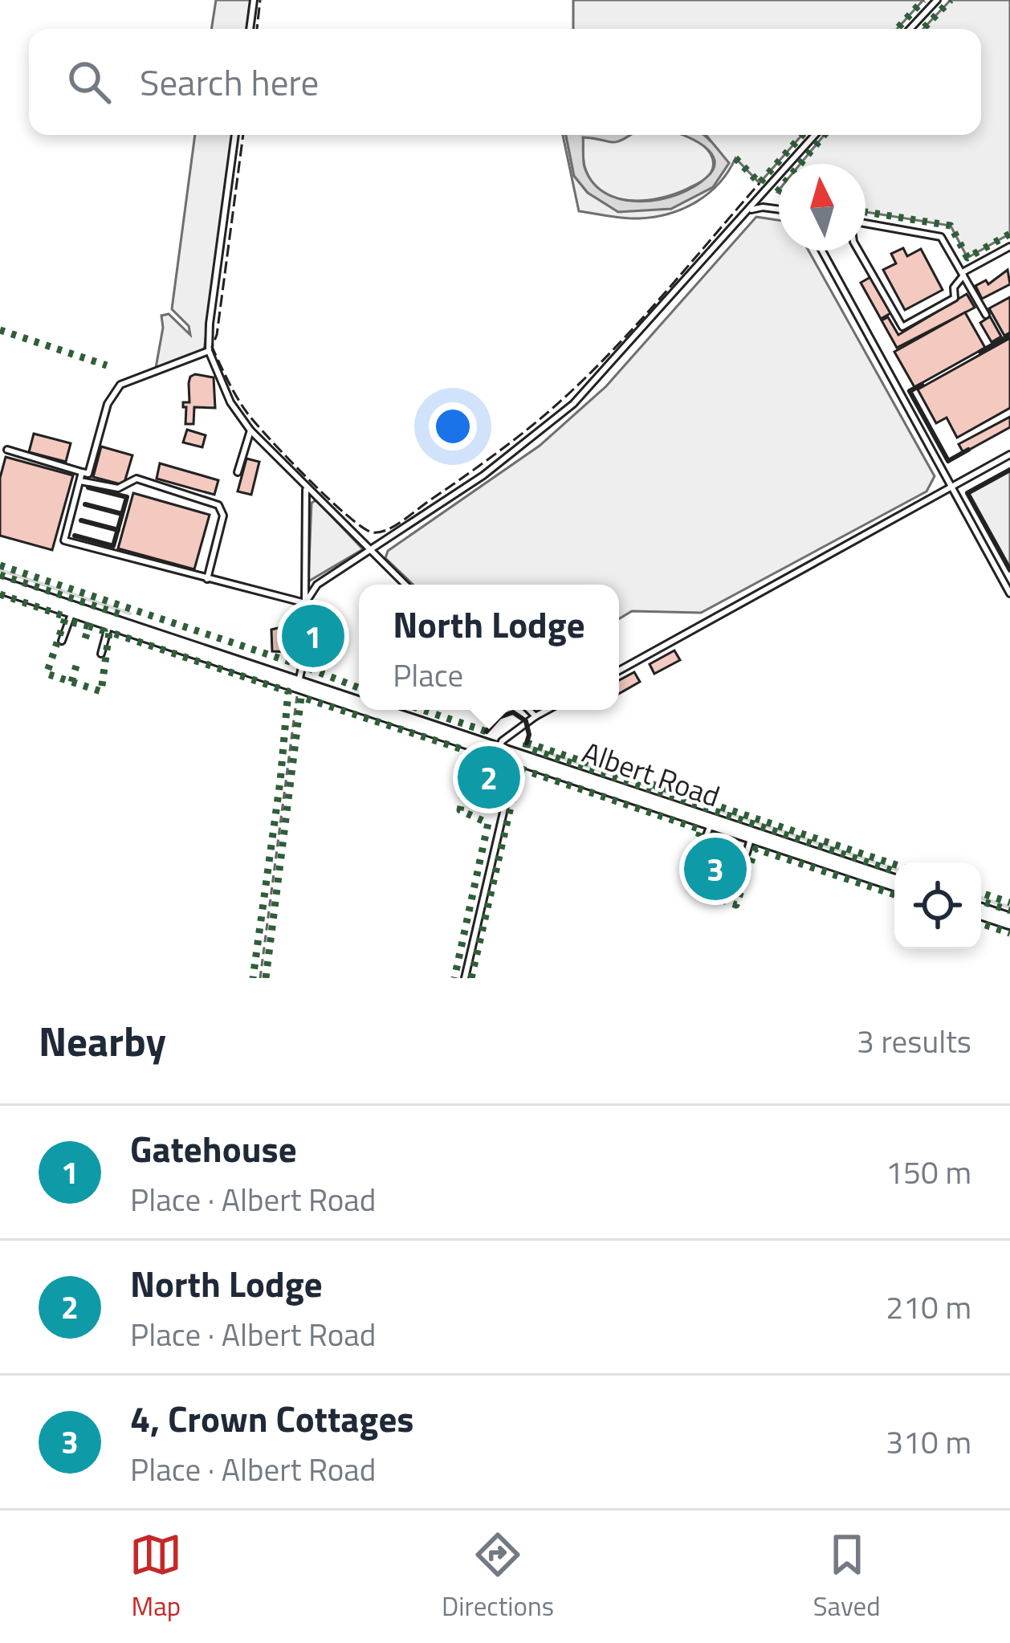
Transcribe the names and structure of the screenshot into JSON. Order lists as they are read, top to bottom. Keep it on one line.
{"streets":{"main road":["Albert Road"]},"north":"top","page":{"search":"Search here","popup":["North Lodge","Place"],"pins":["1","2","3"],"heading":["Nearby","3 results"],"list":[{"mark":"1","name":"Gatehouse","note":"Place · Albert Road","value":"150 m"},{"mark":"2","name":"North Lodge","note":"Place · Albert Road","value":"210 m"},{"mark":"3","name":"4, Crown Cottages","note":"Place · Albert Road","value":"310 m"}],"nav":["Map","Directions","Saved"]}}
